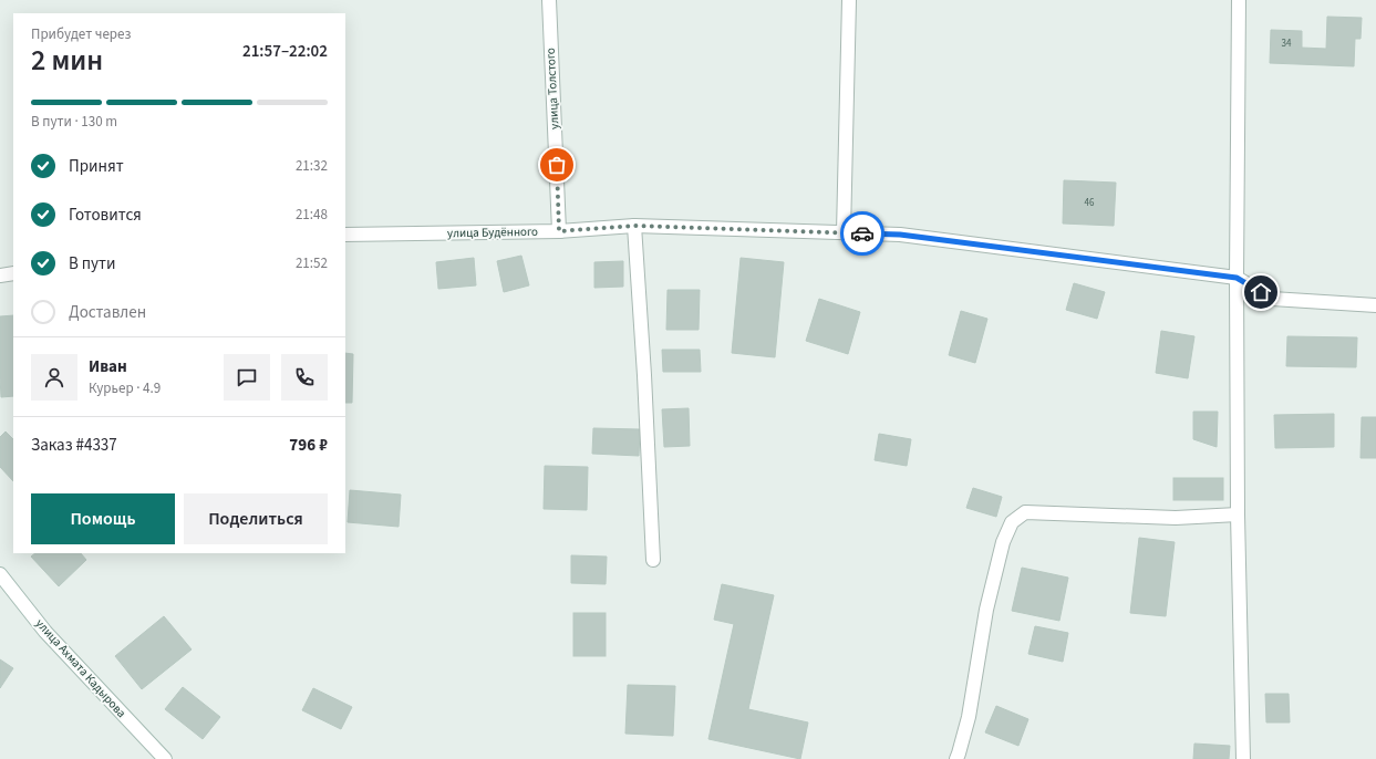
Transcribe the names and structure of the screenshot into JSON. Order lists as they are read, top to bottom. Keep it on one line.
{"streets":{"street":["улица Толстого","улица Будённого","улица Ахмата Кадырова"]},"crossings":[["улица Толстого","улица Будённого"]],"house_numbers":["34","46"],"page":{"heading":["2 мин","Прибудет через","21:57–22:02"],"panel":["Иван","Курьер · 4.9","Заказ #4337","796 ₽"],"bar":"В пути · 130 m","list":[["Принят","21:32"],["Готовится","21:48"],["В пути","21:52"],"Доставлен"],"buttons":["Помощь","Поделиться"]}}
